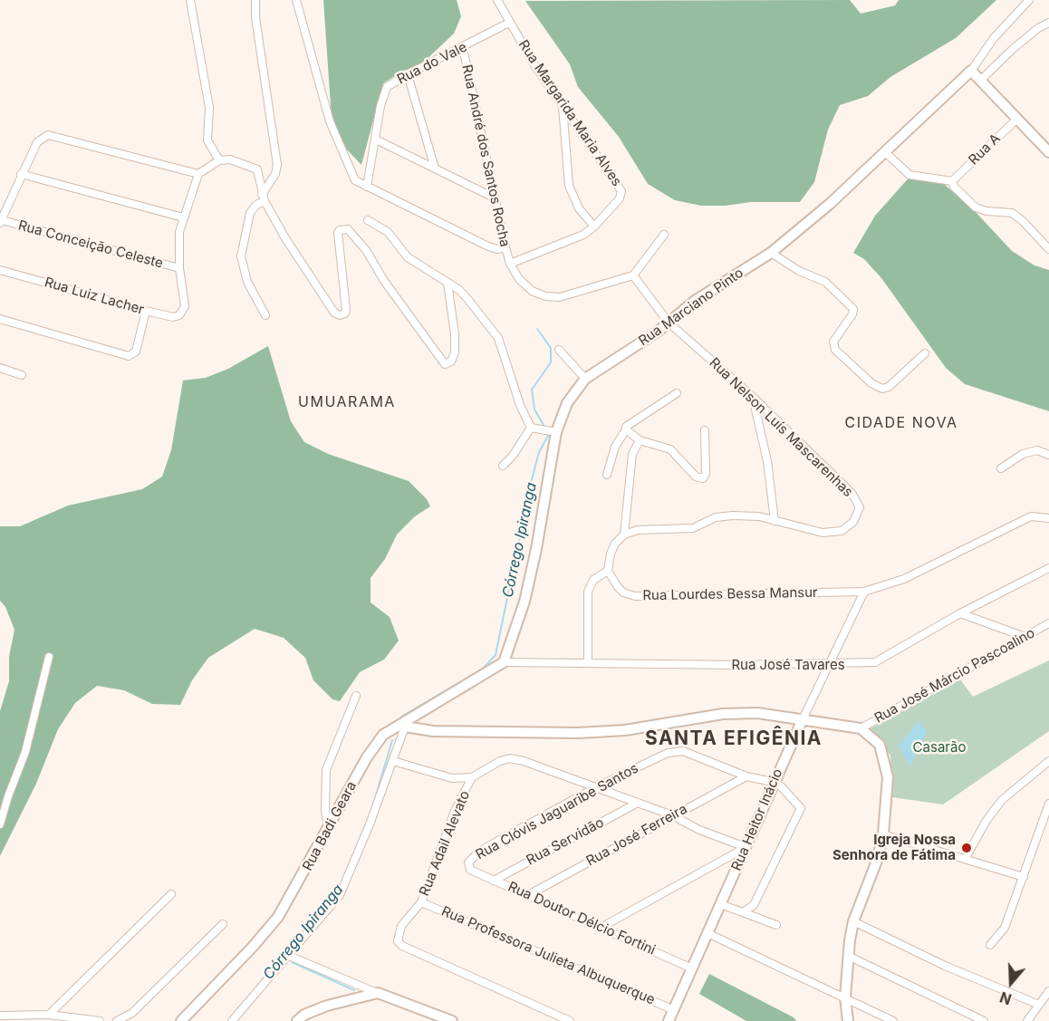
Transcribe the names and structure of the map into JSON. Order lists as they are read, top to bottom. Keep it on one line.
{"streets":{"street":["Rua do Vale","Rua Margarida Maria Alves","Rua A","Rua André dos Santos Rocha","Rua Conceiçāo Celeste","Rua Luiz Lacher","Rua Marciano Pinto","Rua Nelson Luís Mascarenhas","Rua Lourdes Bessa Mansur","Rua José Tavares","Rua José Márcio Pascoalino","Rua Clóvis Jaguaribe Santos","Rua Heitor Inácio","Rua Badi Geara","Rua José Ferreira","Rua Servidão","Rua Adail Alevato","Rua Doutor Délcio Fortini","Rua Professora Julieta Albuquerque"]},"crossings":[["Rua do Vale","Rua Margarida Maria Alves"],["Rua do Vale","Rua André dos Santos Rocha"],["Rua Margarida Maria Alves","Rua André dos Santos Rocha"],["Rua André dos Santos Rocha","Rua Nelson Luís Mascarenhas"],["Rua Conceiçāo Celeste","Rua Luiz Lacher"],["Rua Marciano Pinto","Rua Nelson Luís Mascarenhas"],["Rua Marciano Pinto","Rua José Tavares"],["Rua Marciano Pinto","Rua Badi Geara"],["Rua Lourdes Bessa Mansur","Rua Heitor Inácio"],["Rua José Tavares","Rua Heitor Inácio"],["Rua José Tavares","Rua Badi Geara"],["Rua Clóvis Jaguaribe Santos","Rua Heitor Inácio"],["Rua Clóvis Jaguaribe Santos","Rua José Ferreira"],["Rua Clóvis Jaguaribe Santos","Rua Adail Alevato"],["Rua Clóvis Jaguaribe Santos","Rua Doutor Délcio Fortini"],["Rua Heitor Inácio","Rua Adail Alevato"],["Rua Heitor Inácio","Rua Doutor Délcio Fortini"],["Rua Heitor Inácio","Rua Professora Julieta Albuquerque"],["Rua José Ferreira","Rua Adail Alevato"],["Rua José Ferreira","Rua Doutor Délcio Fortini"],["Rua Servidão","Rua Adail Alevato"],["Rua Servidão","Rua Doutor Délcio Fortini"],["Rua Adail Alevato","Rua Professora Julieta Albuquerque"]],"districts":["UMUARAMA","CIDADE NOVA","SANTA EFIGÊNIA"],"water":["Córrego Ipiranga"],"parks":["Casarão"],"places":["Igreja Nossa Senhora de Fátima"],"north":"bottom"}
